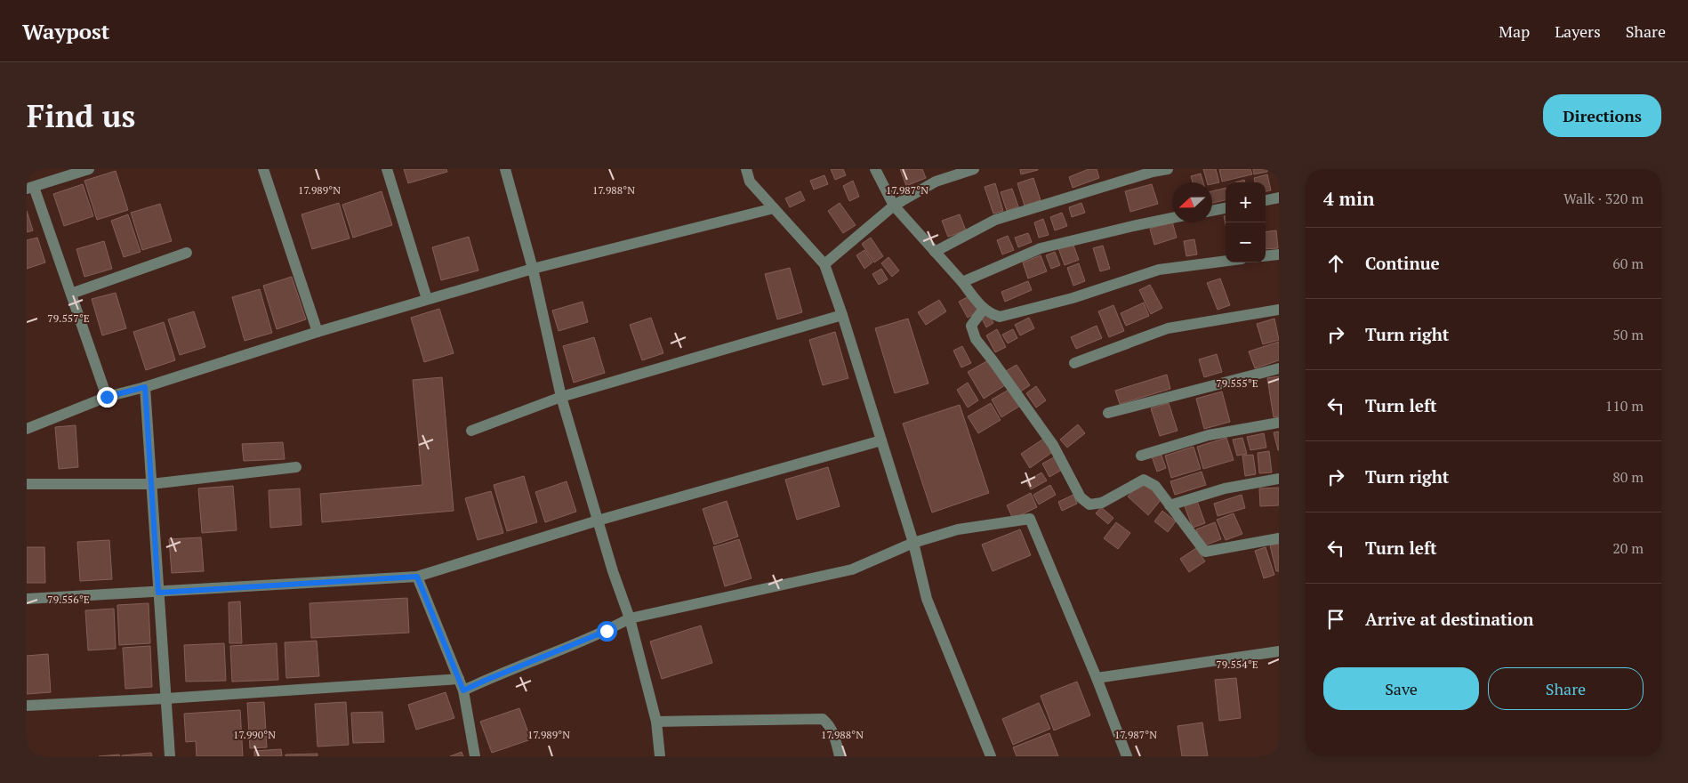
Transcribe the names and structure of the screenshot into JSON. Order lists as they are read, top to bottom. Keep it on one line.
{"north":"left","page":{"header":"Waypost","nav":["Map","Layers","Share"],"buttons":["Directions",["Save","Share"]],"title":"Find us","heading":["4 min","Walk · 320 m"],"map_buttons":["+","−"],"list":[["Continue","60 m"],["Turn right","50 m"],["Turn left","110 m"],["Turn right","80 m"],["Turn left","20 m"],"Arrive at destination"]},"coordinates":["17.989°N","17.988°N","17.987°N","79.557°E","79.555°E","79.556°E","79.554°E","17.990°N"]}
